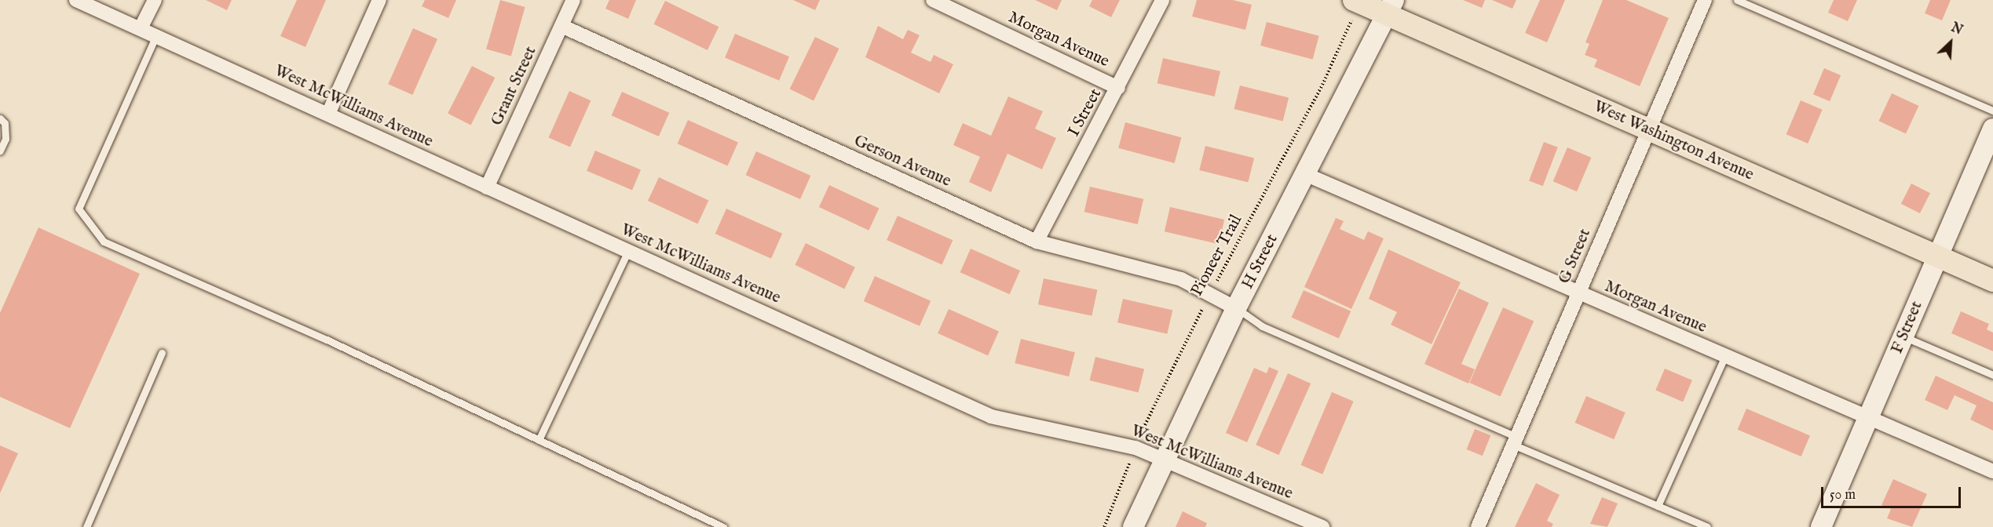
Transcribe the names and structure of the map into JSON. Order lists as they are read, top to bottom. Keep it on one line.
{"streets":{"main road":["West Washington Avenue"],"street":["Morgan Avenue","Grant Street","West McWilliams Avenue","I Street","Gerson Avenue","G Street","H Street","F Street"],"path":["Pioneer Trail"]},"crossings":[["Morgan Avenue","I Street"],["Morgan Avenue","G Street"],["Morgan Avenue","H Street"],["Morgan Avenue","F Street"],["Grant Street","West McWilliams Avenue"],["Grant Street","Gerson Avenue"],["West McWilliams Avenue","Pioneer Trail"],["West McWilliams Avenue","H Street"],["I Street","Gerson Avenue"],["West Washington Avenue","Pioneer Trail"],["West Washington Avenue","G Street"],["West Washington Avenue","H Street"],["West Washington Avenue","F Street"],["Gerson Avenue","Pioneer Trail"],["Gerson Avenue","H Street"]],"scale_bar":"50 m","north":"top right"}
